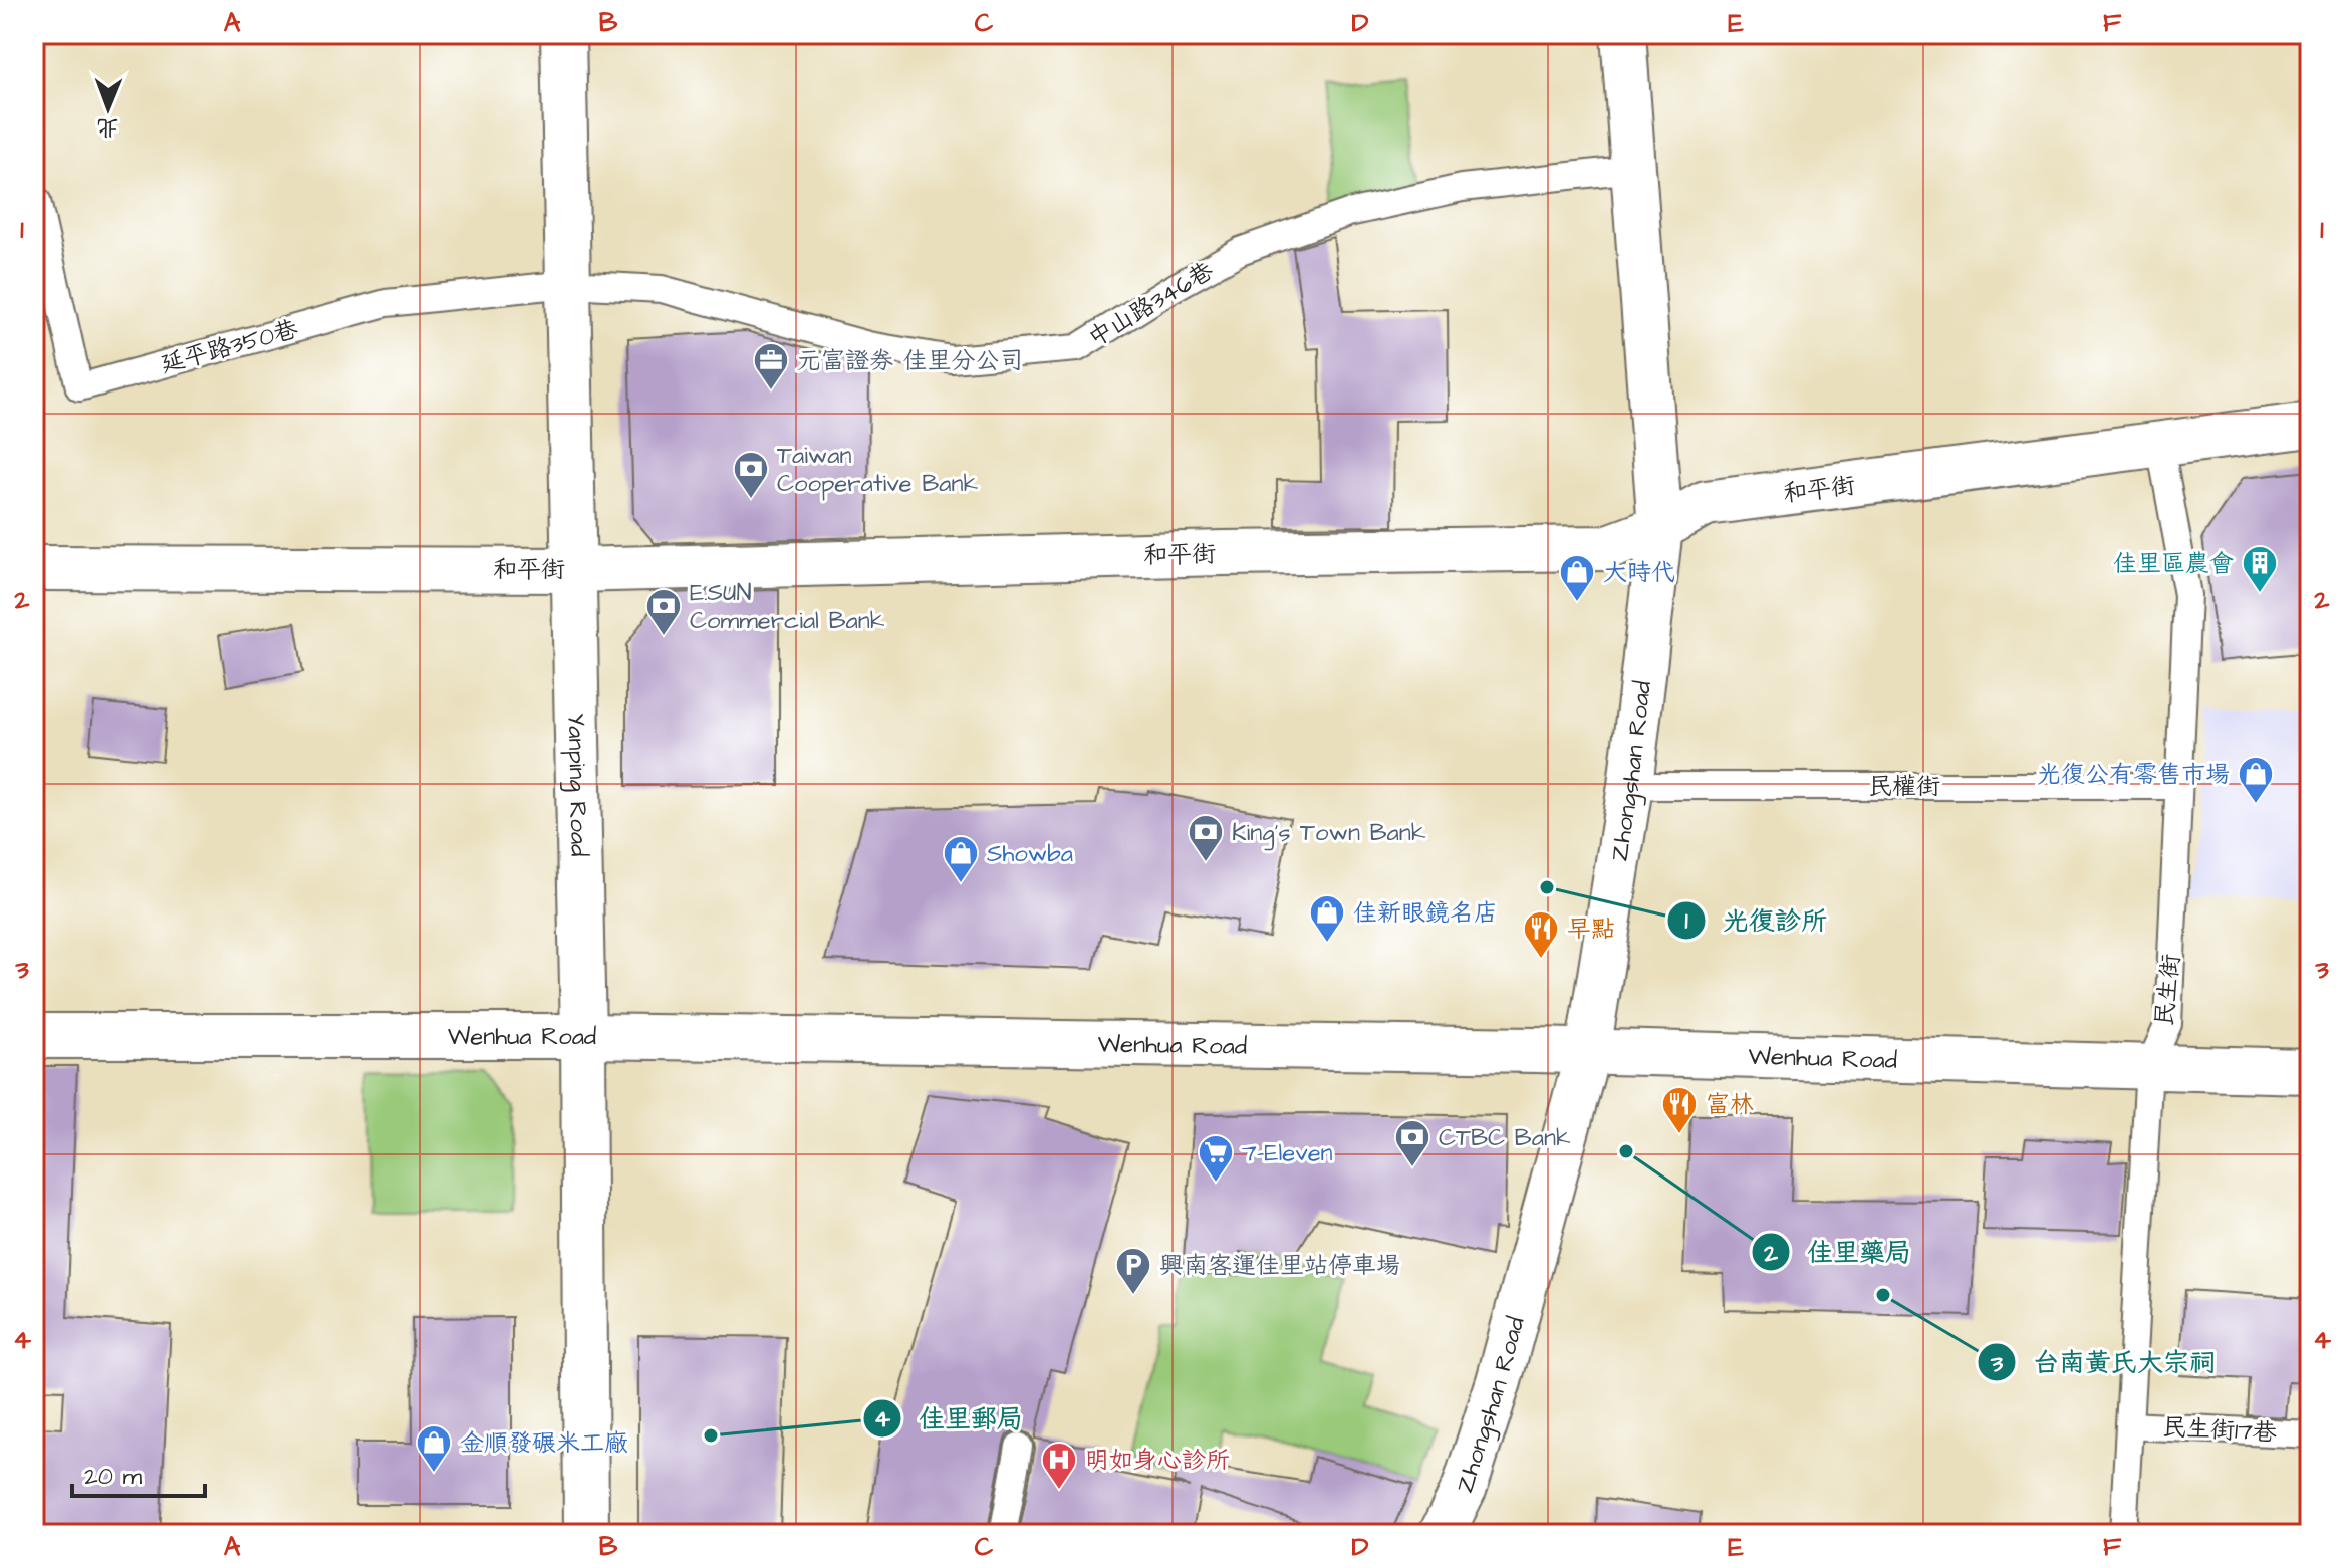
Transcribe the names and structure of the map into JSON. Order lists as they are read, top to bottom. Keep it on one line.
{"streets":{"street":["和平街","Zhongshan Road","Yanping Road","Wenhua Road"],"lane":["中山路346巷","延平路350巷","民權街","民生街","民生街17巷"]},"crossings":[["中山路346巷","延平路350巷"],["中山路346巷","Zhongshan Road"],["中山路346巷","Yanping Road"],["延平路350巷","Yanping Road"],["和平街","Zhongshan Road"],["和平街","Yanping Road"],["和平街","民生街"],["Zhongshan Road","民權街"],["Zhongshan Road","Wenhua Road"],["Yanping Road","Wenhua Road"],["民權街","民生街"],["民生街","Wenhua Road"],["民生街","民生街17巷"]],"places":{"office":["元富證券 佳里分公司"],"bank":["Taiwan Cooperative Bank","E.SUN Commercial Bank","King's Town Bank","CTBC Bank"],"building":["佳里區農會"],"shop":["大時代","光復公有零售市場","Showba","佳新眼鏡名店","金順發碾米工廠"],"other":["光復診所","佳里藥局","台南黃氏大宗祠","佳里郵局"],"restaurant":["早點","富林"],"supermarket":["7-Eleven"],"parking":["興南客運佳里站停車場"],"hospital":["明如身心診所"]},"scale_bar":"20 m","north":"bottom","grid":{"columns":["A","B","C","D","E","F"],"rows":["1","2","3","4"]}}
